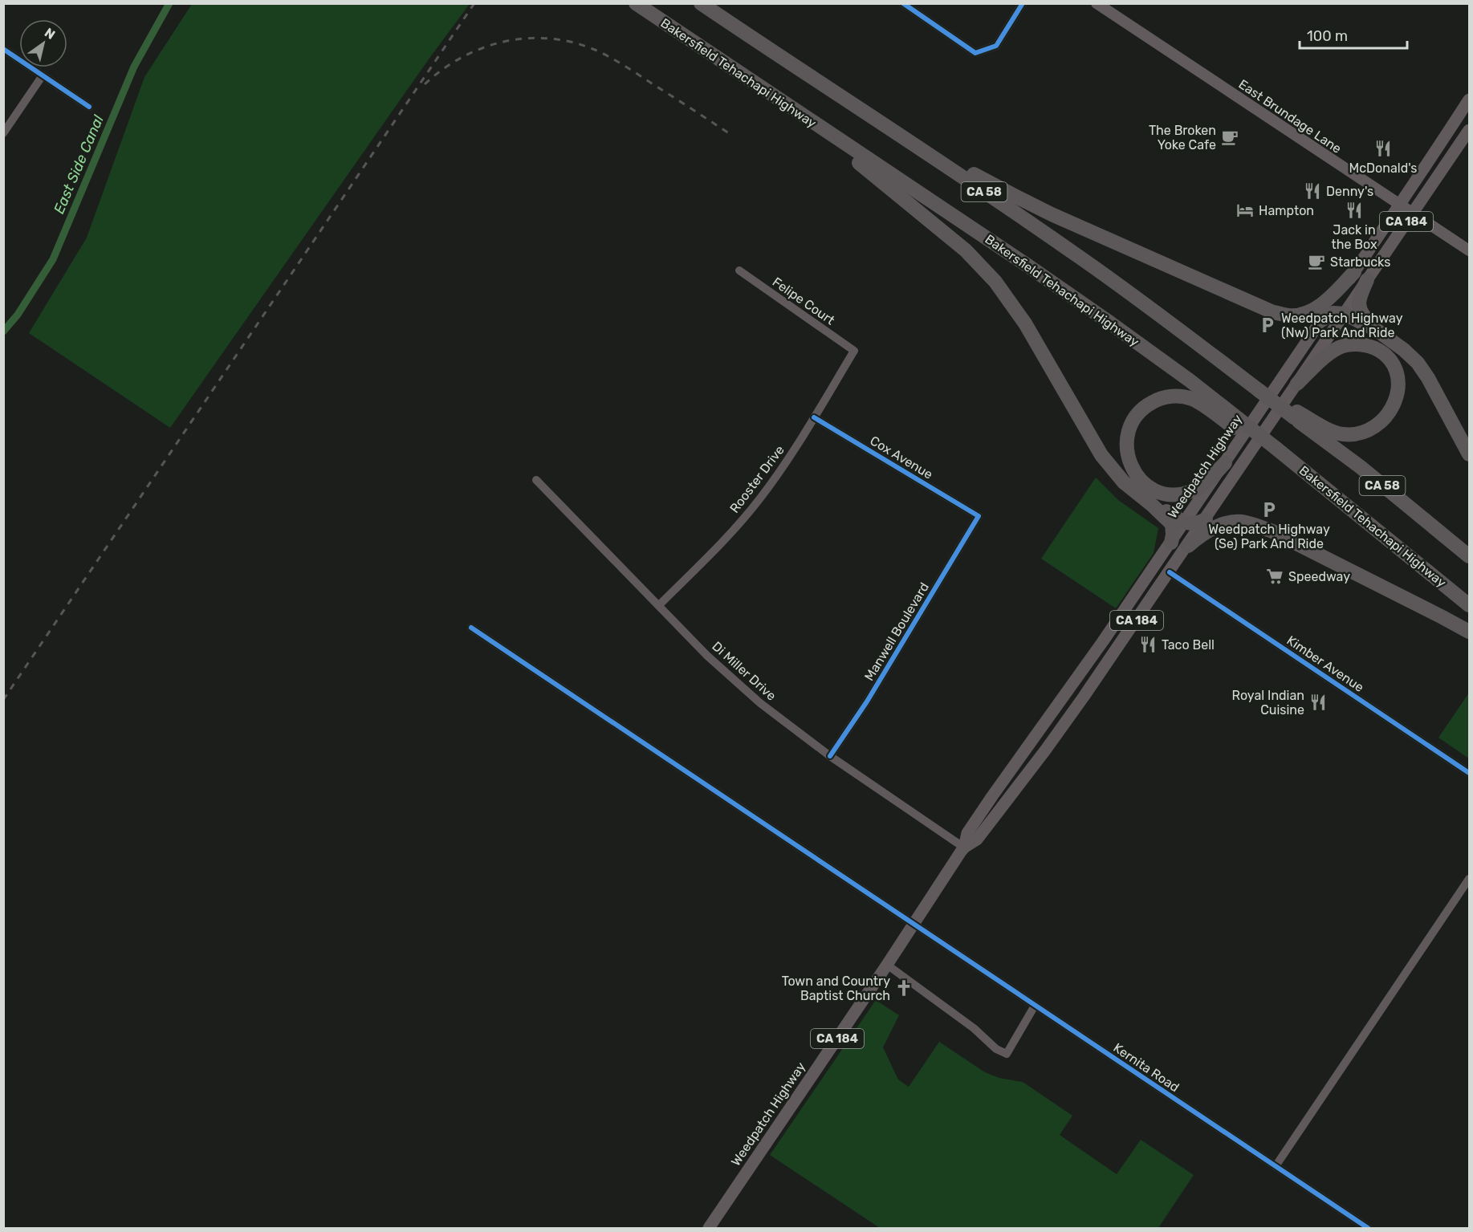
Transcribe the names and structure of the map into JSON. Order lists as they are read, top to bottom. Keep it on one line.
{"streets":{"highway":["Bakersfield Tehachapi Highway","CA 58"],"main road":["East Brundage Lane","CA 184","Weedpatch Highway"],"street":["Felipe Court","Cox Avenue","Rooster Drive","Manwell Boulevard","Kimber Avenue","Di Miller Drive","Kernita Road"]},"crossings":[["East Brundage Lane","Weedpatch Highway"],["Felipe Court","Rooster Drive"],["Cox Avenue","Rooster Drive"],["Cox Avenue","Manwell Boulevard"],["Weedpatch Highway","Kimber Avenue"],["Weedpatch Highway","Di Miller Drive"],["Weedpatch Highway","Kernita Road"],["Rooster Drive","Di Miller Drive"],["Manwell Boulevard","Di Miller Drive"]],"water":["East Side Canal"],"places":{"cafe":["The Broken Yoke Cafe","Starbucks"],"restaurant":["McDonald's","Denny's","Jack in the Box","Taco Bell","Royal Indian Cuisine"],"hotel":["Hampton"],"parking":["Weedpatch Highway (Nw) Park And Ride","Weedpatch Highway (Se) Park And Ride"],"supermarket":["Speedway"],"church":["Town and Country Baptist Church"]},"scale_bar":"100 m","north":"top right"}
